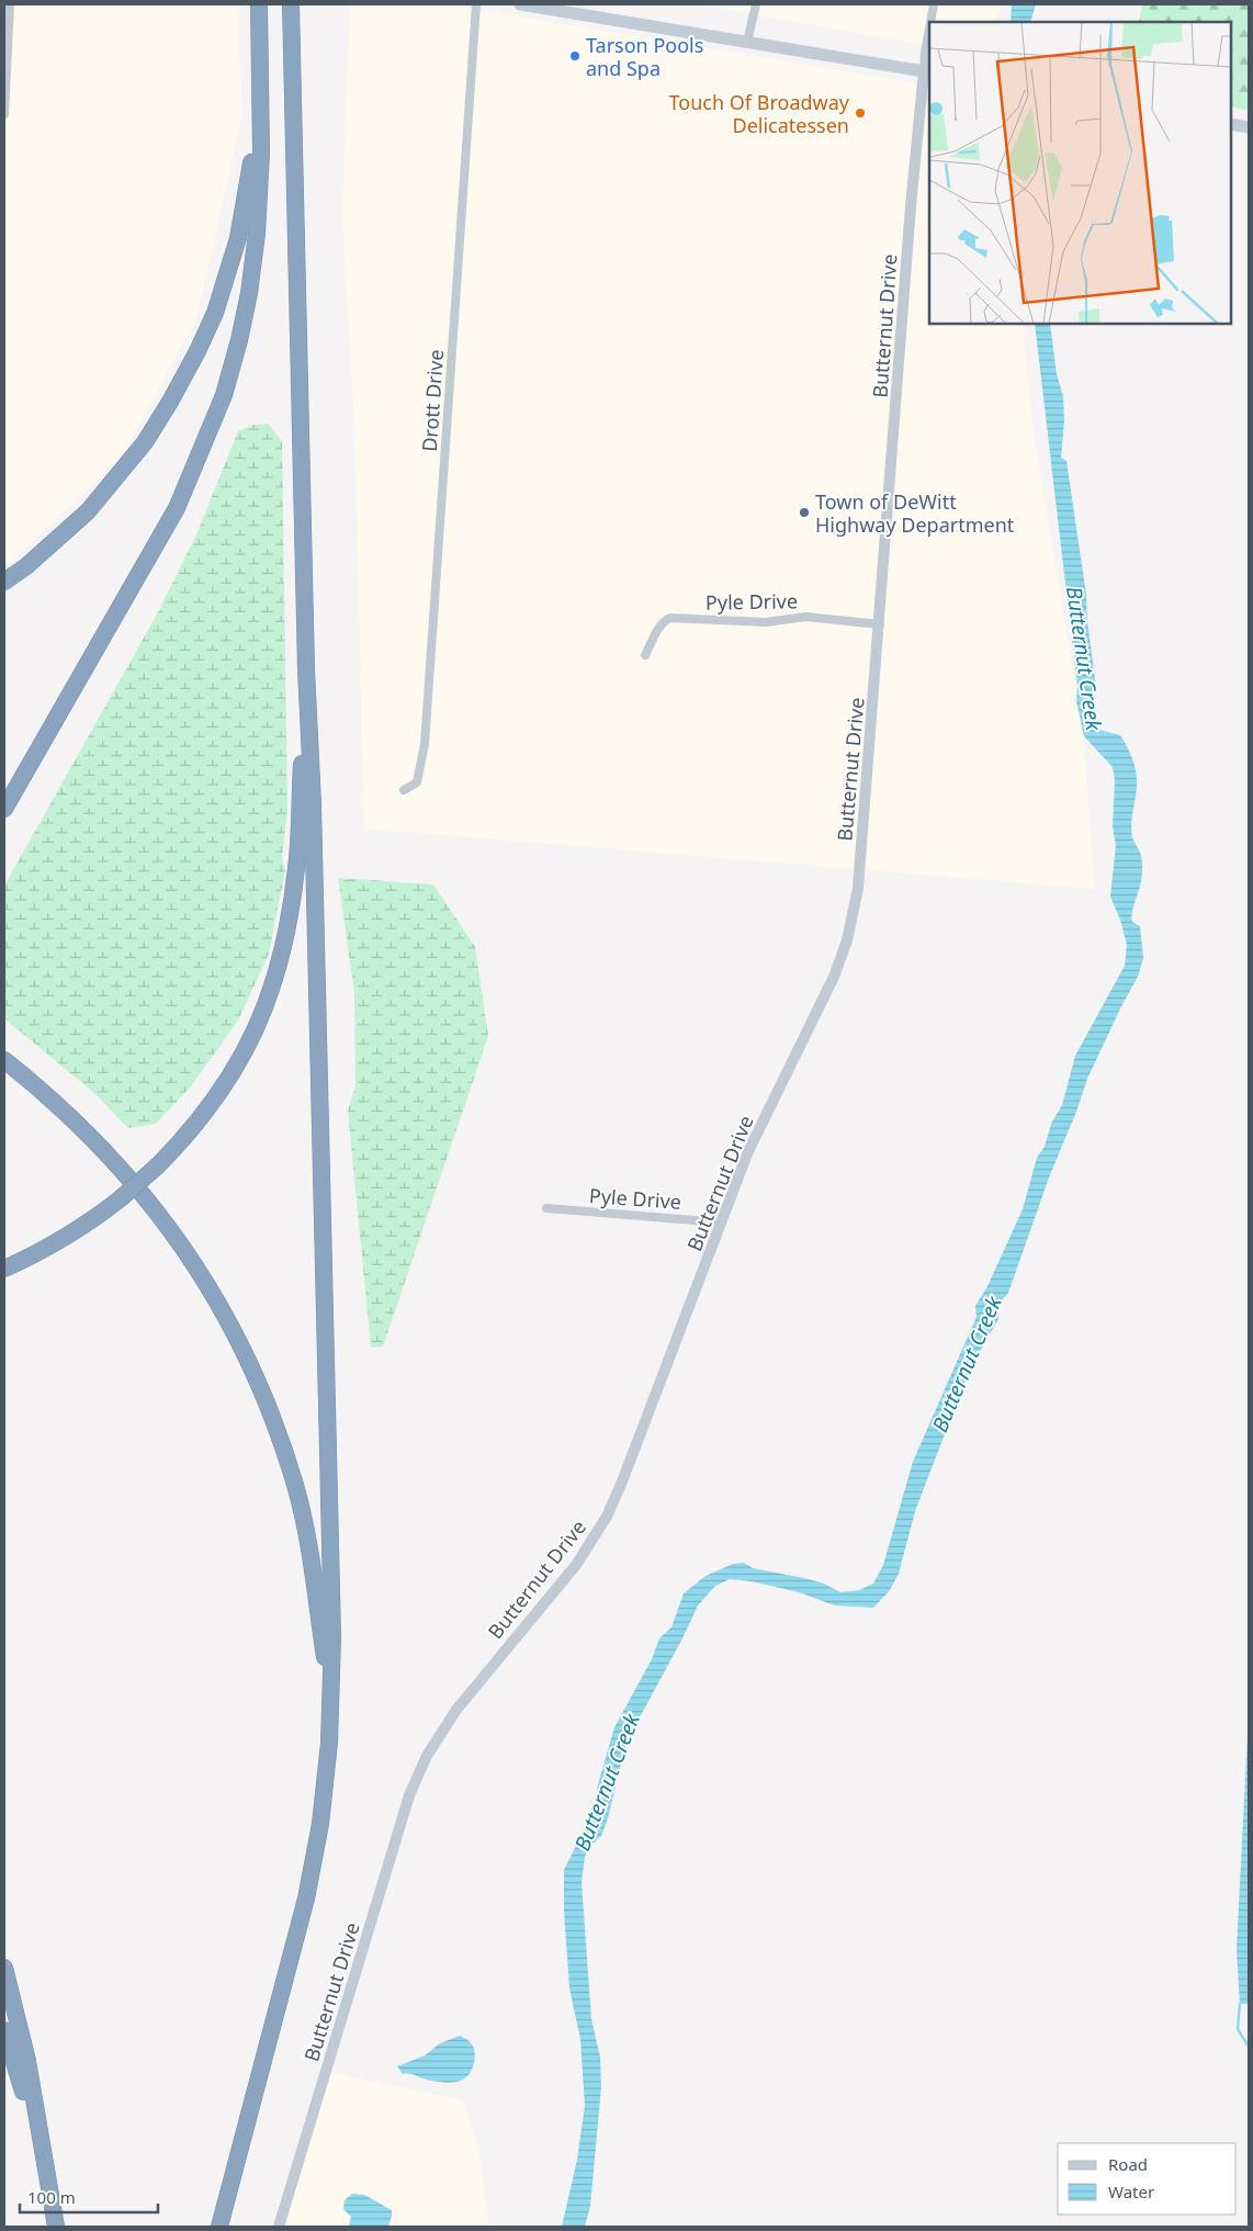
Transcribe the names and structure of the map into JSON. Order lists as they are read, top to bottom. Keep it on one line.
{"streets":{"street":["Butternut Drive","Drott Drive","Pyle Drive"]},"crossings":[["Butternut Drive","Pyle Drive"]],"water":["Butternut Creek"],"places":["Tarson Pools and Spa","Touch Of Broadway Delicatessen","Town of DeWitt Highway Department"],"legend":["Road","Water"],"scale_bar":"100 m"}
